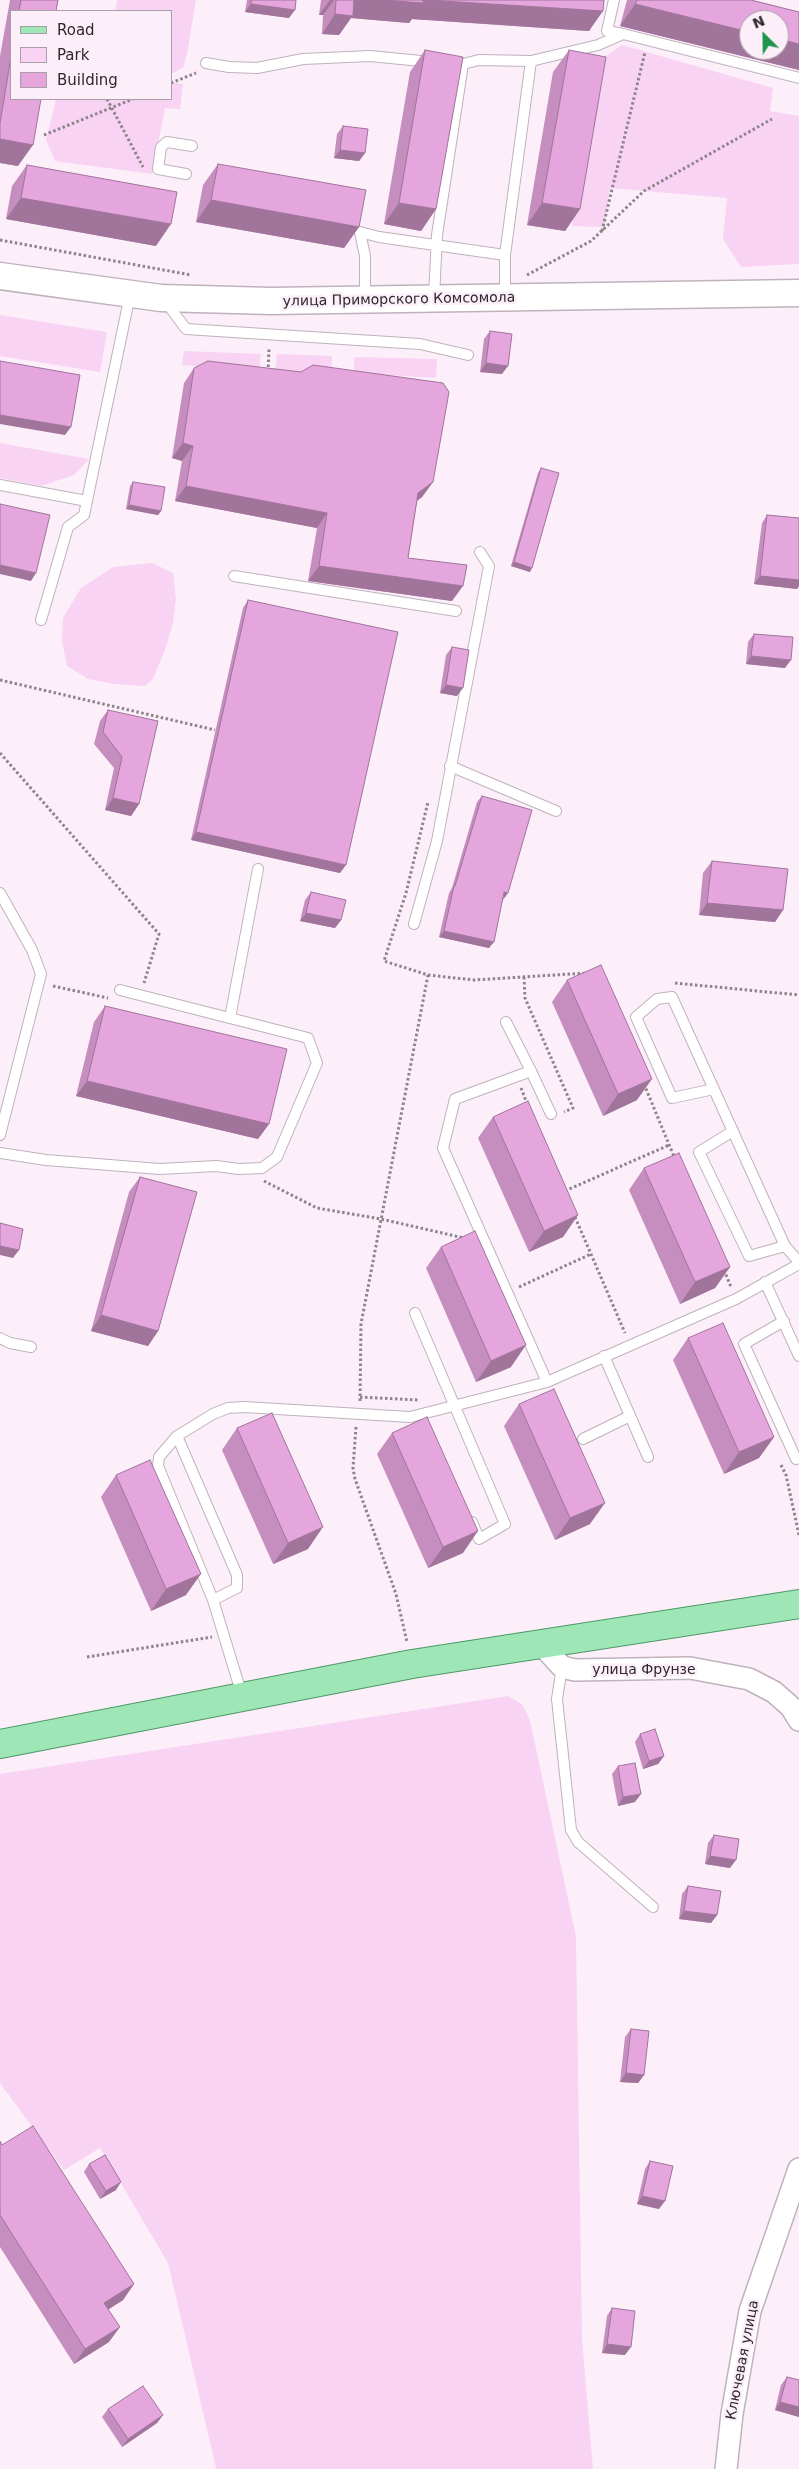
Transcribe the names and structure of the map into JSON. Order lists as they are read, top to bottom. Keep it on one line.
{"streets":{"street":["улица Приморского Комсомола","улица Фрунзе","Ключевая улица"]},"legend":["Road","Park","Building"],"north":"top left"}
